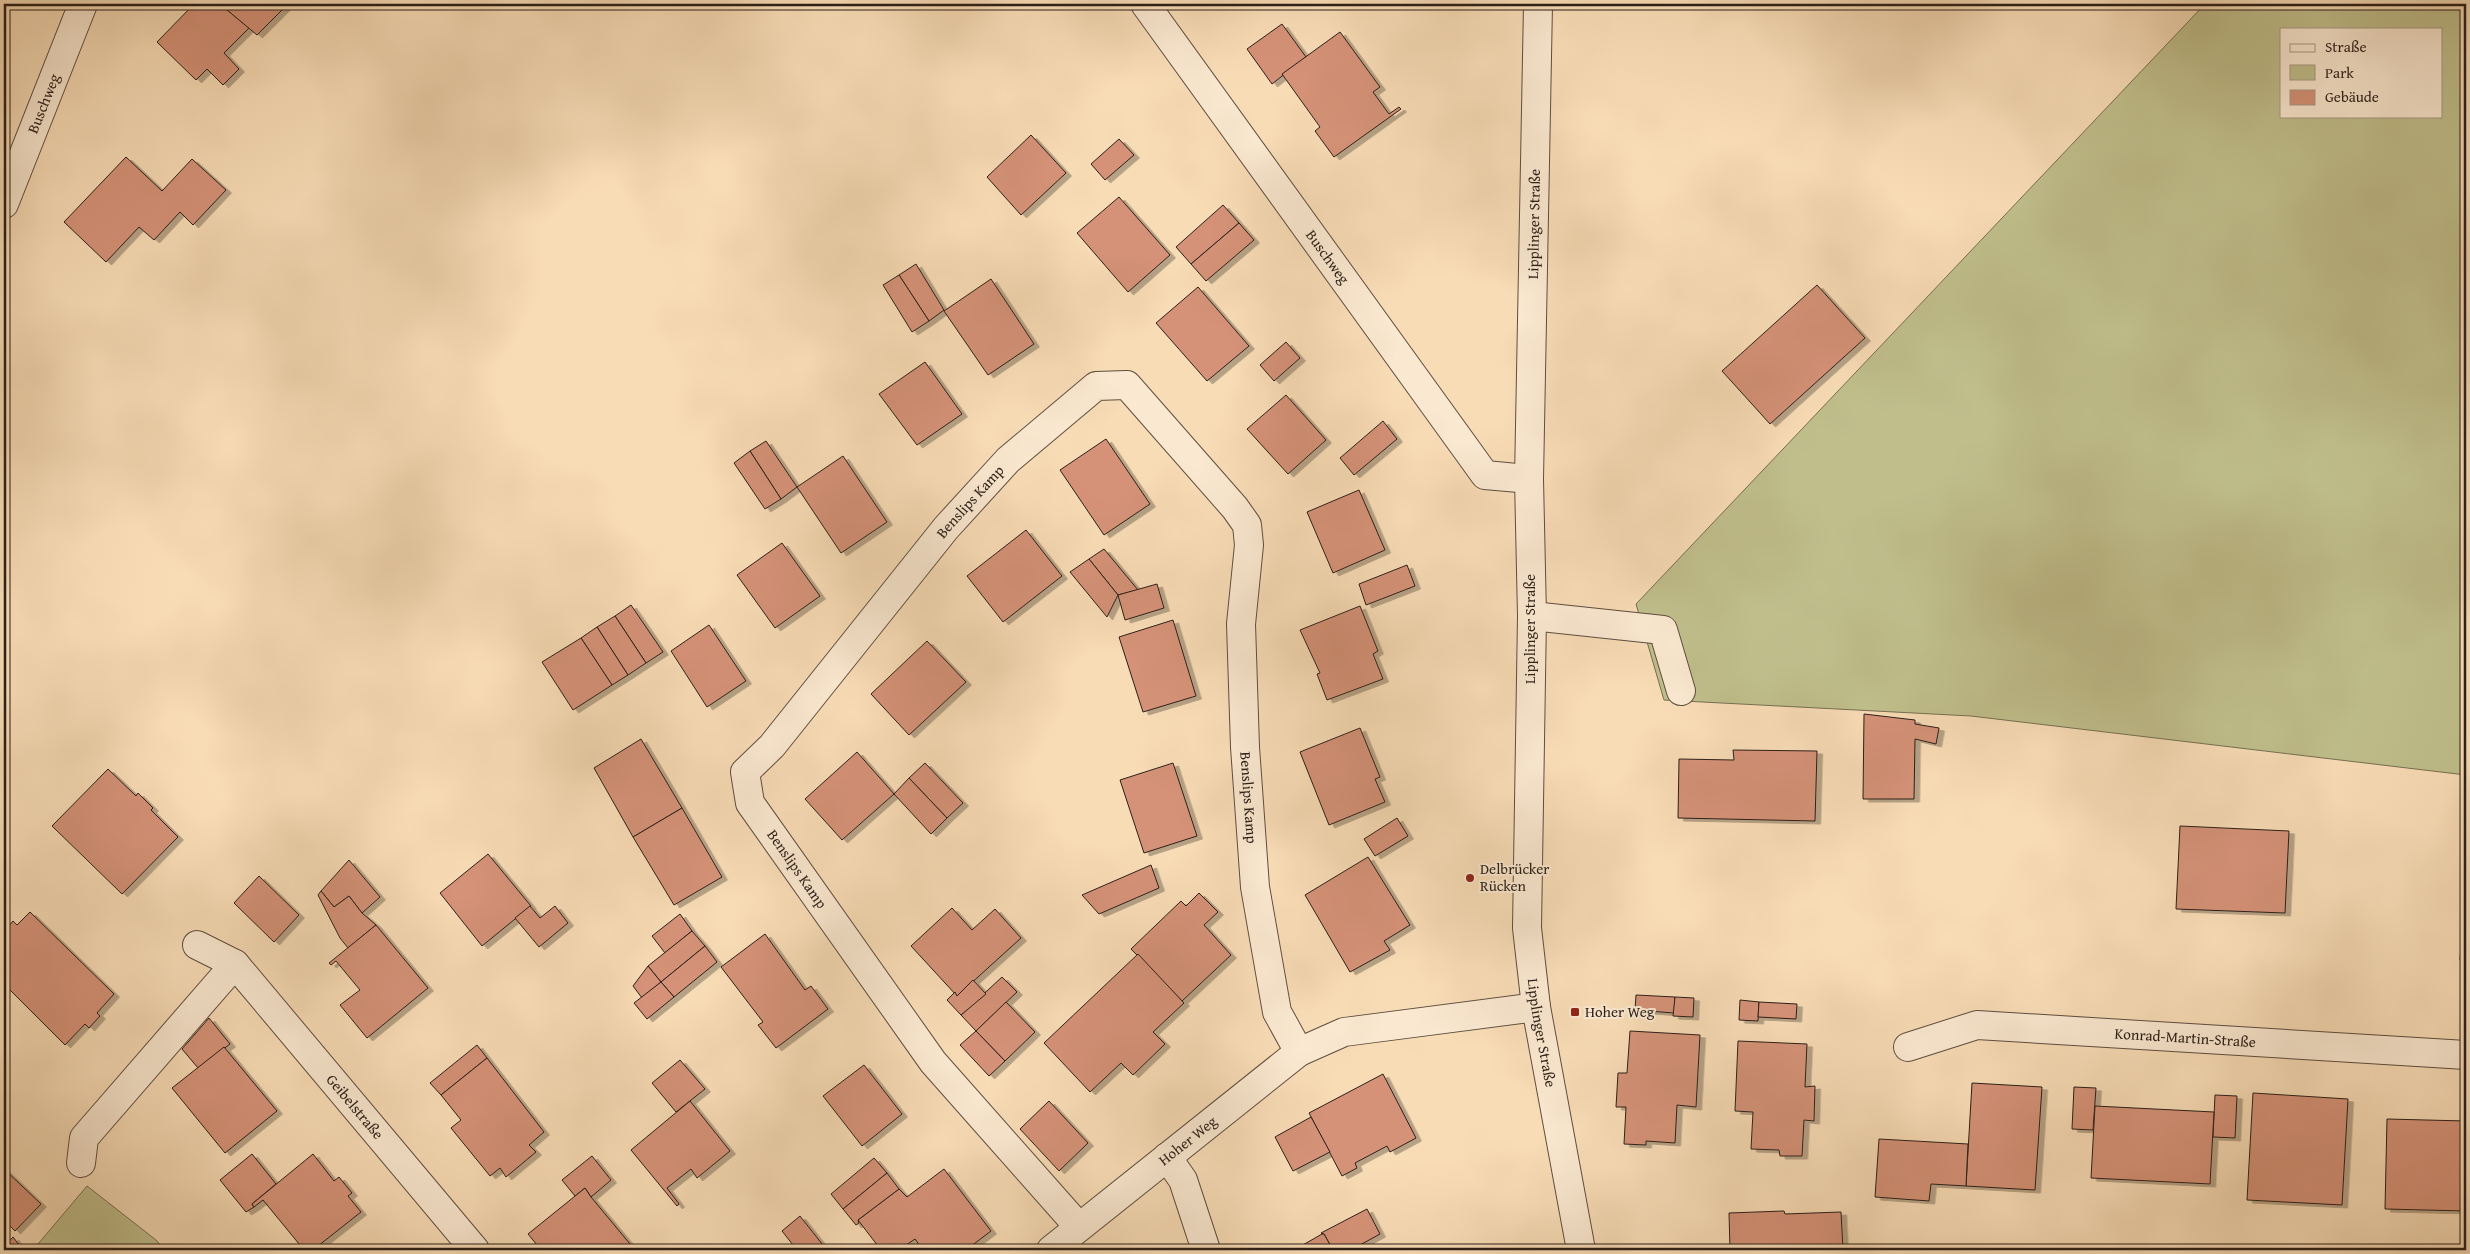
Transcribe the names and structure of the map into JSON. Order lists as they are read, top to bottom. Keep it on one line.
{"streets":{"street":["Buschweg","Lipplinger Straße","Benslips Kamp","Konrad-Martin-Straße","Geibelstraße","Hoher Weg"]},"crossings":[["Buschweg","Lipplinger Straße"],["Lipplinger Straße","Hoher Weg"],["Benslips Kamp","Hoher Weg"]],"places":{"other":["Delbrücker Rücken"],"transit":["Hoher Weg"]},"legend":["Straße","Park","Gebäude"]}
